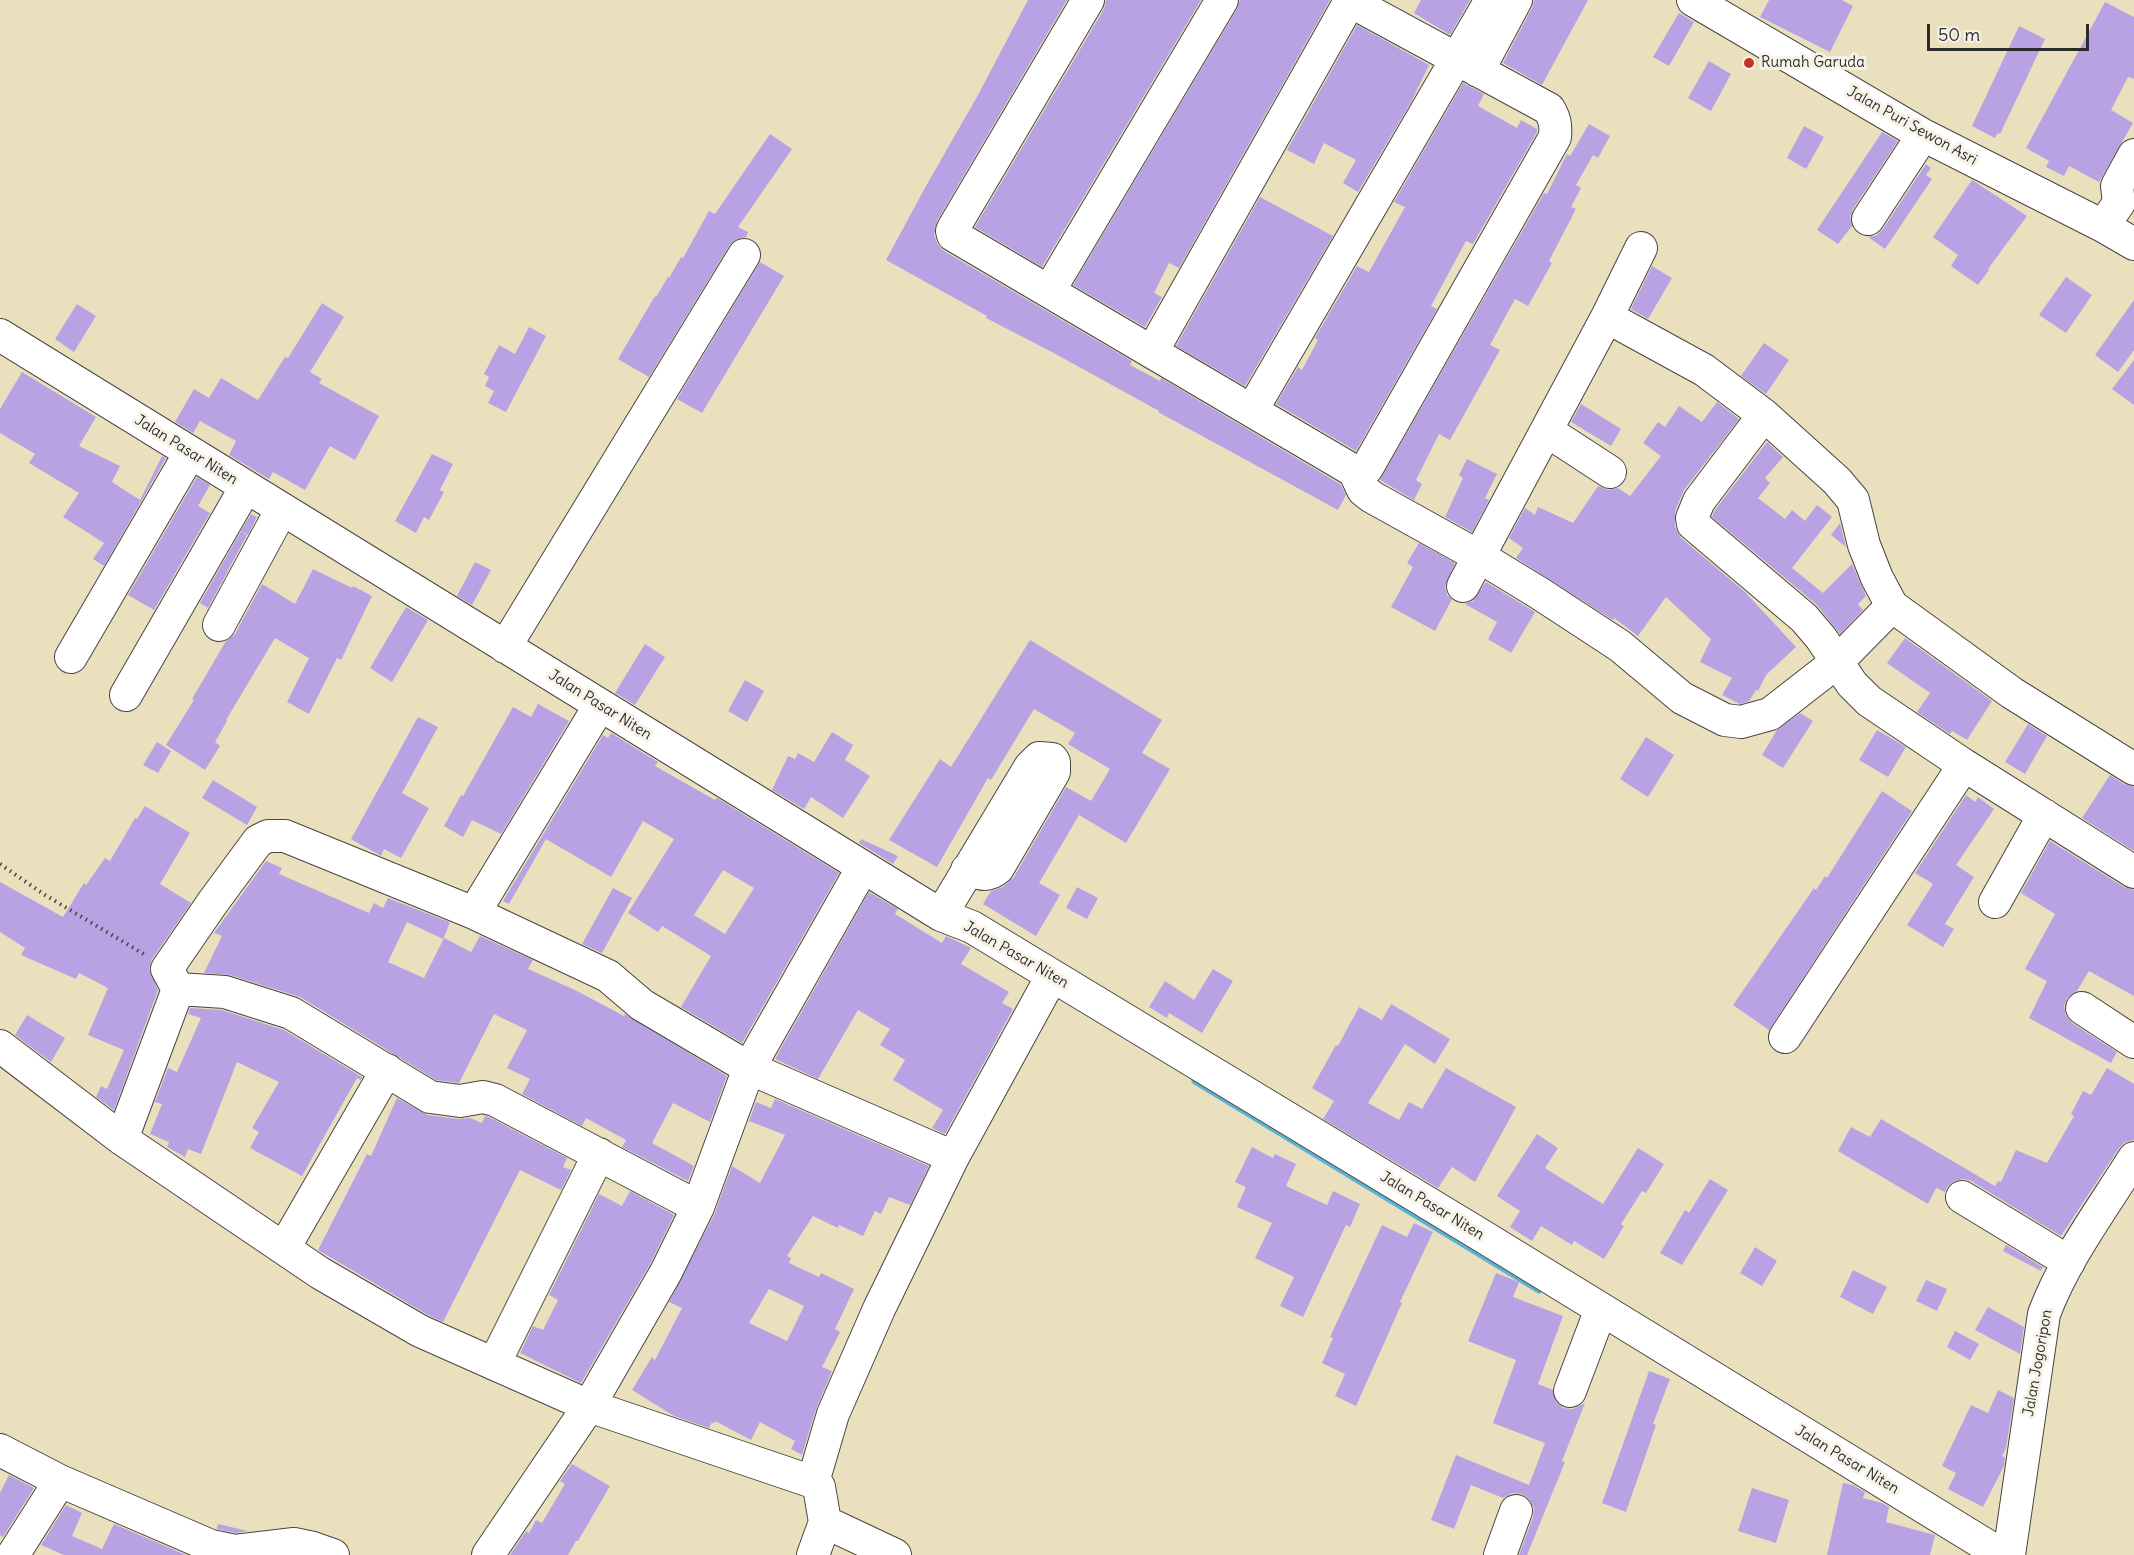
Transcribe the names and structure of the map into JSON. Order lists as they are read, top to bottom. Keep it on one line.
{"streets":{"street":["Jalan Puri Sewon Asri","Jalan Pasar Niten","Jalan Jogoripon"]},"places":["Rumah Garuda"],"scale_bar":"50 m"}
